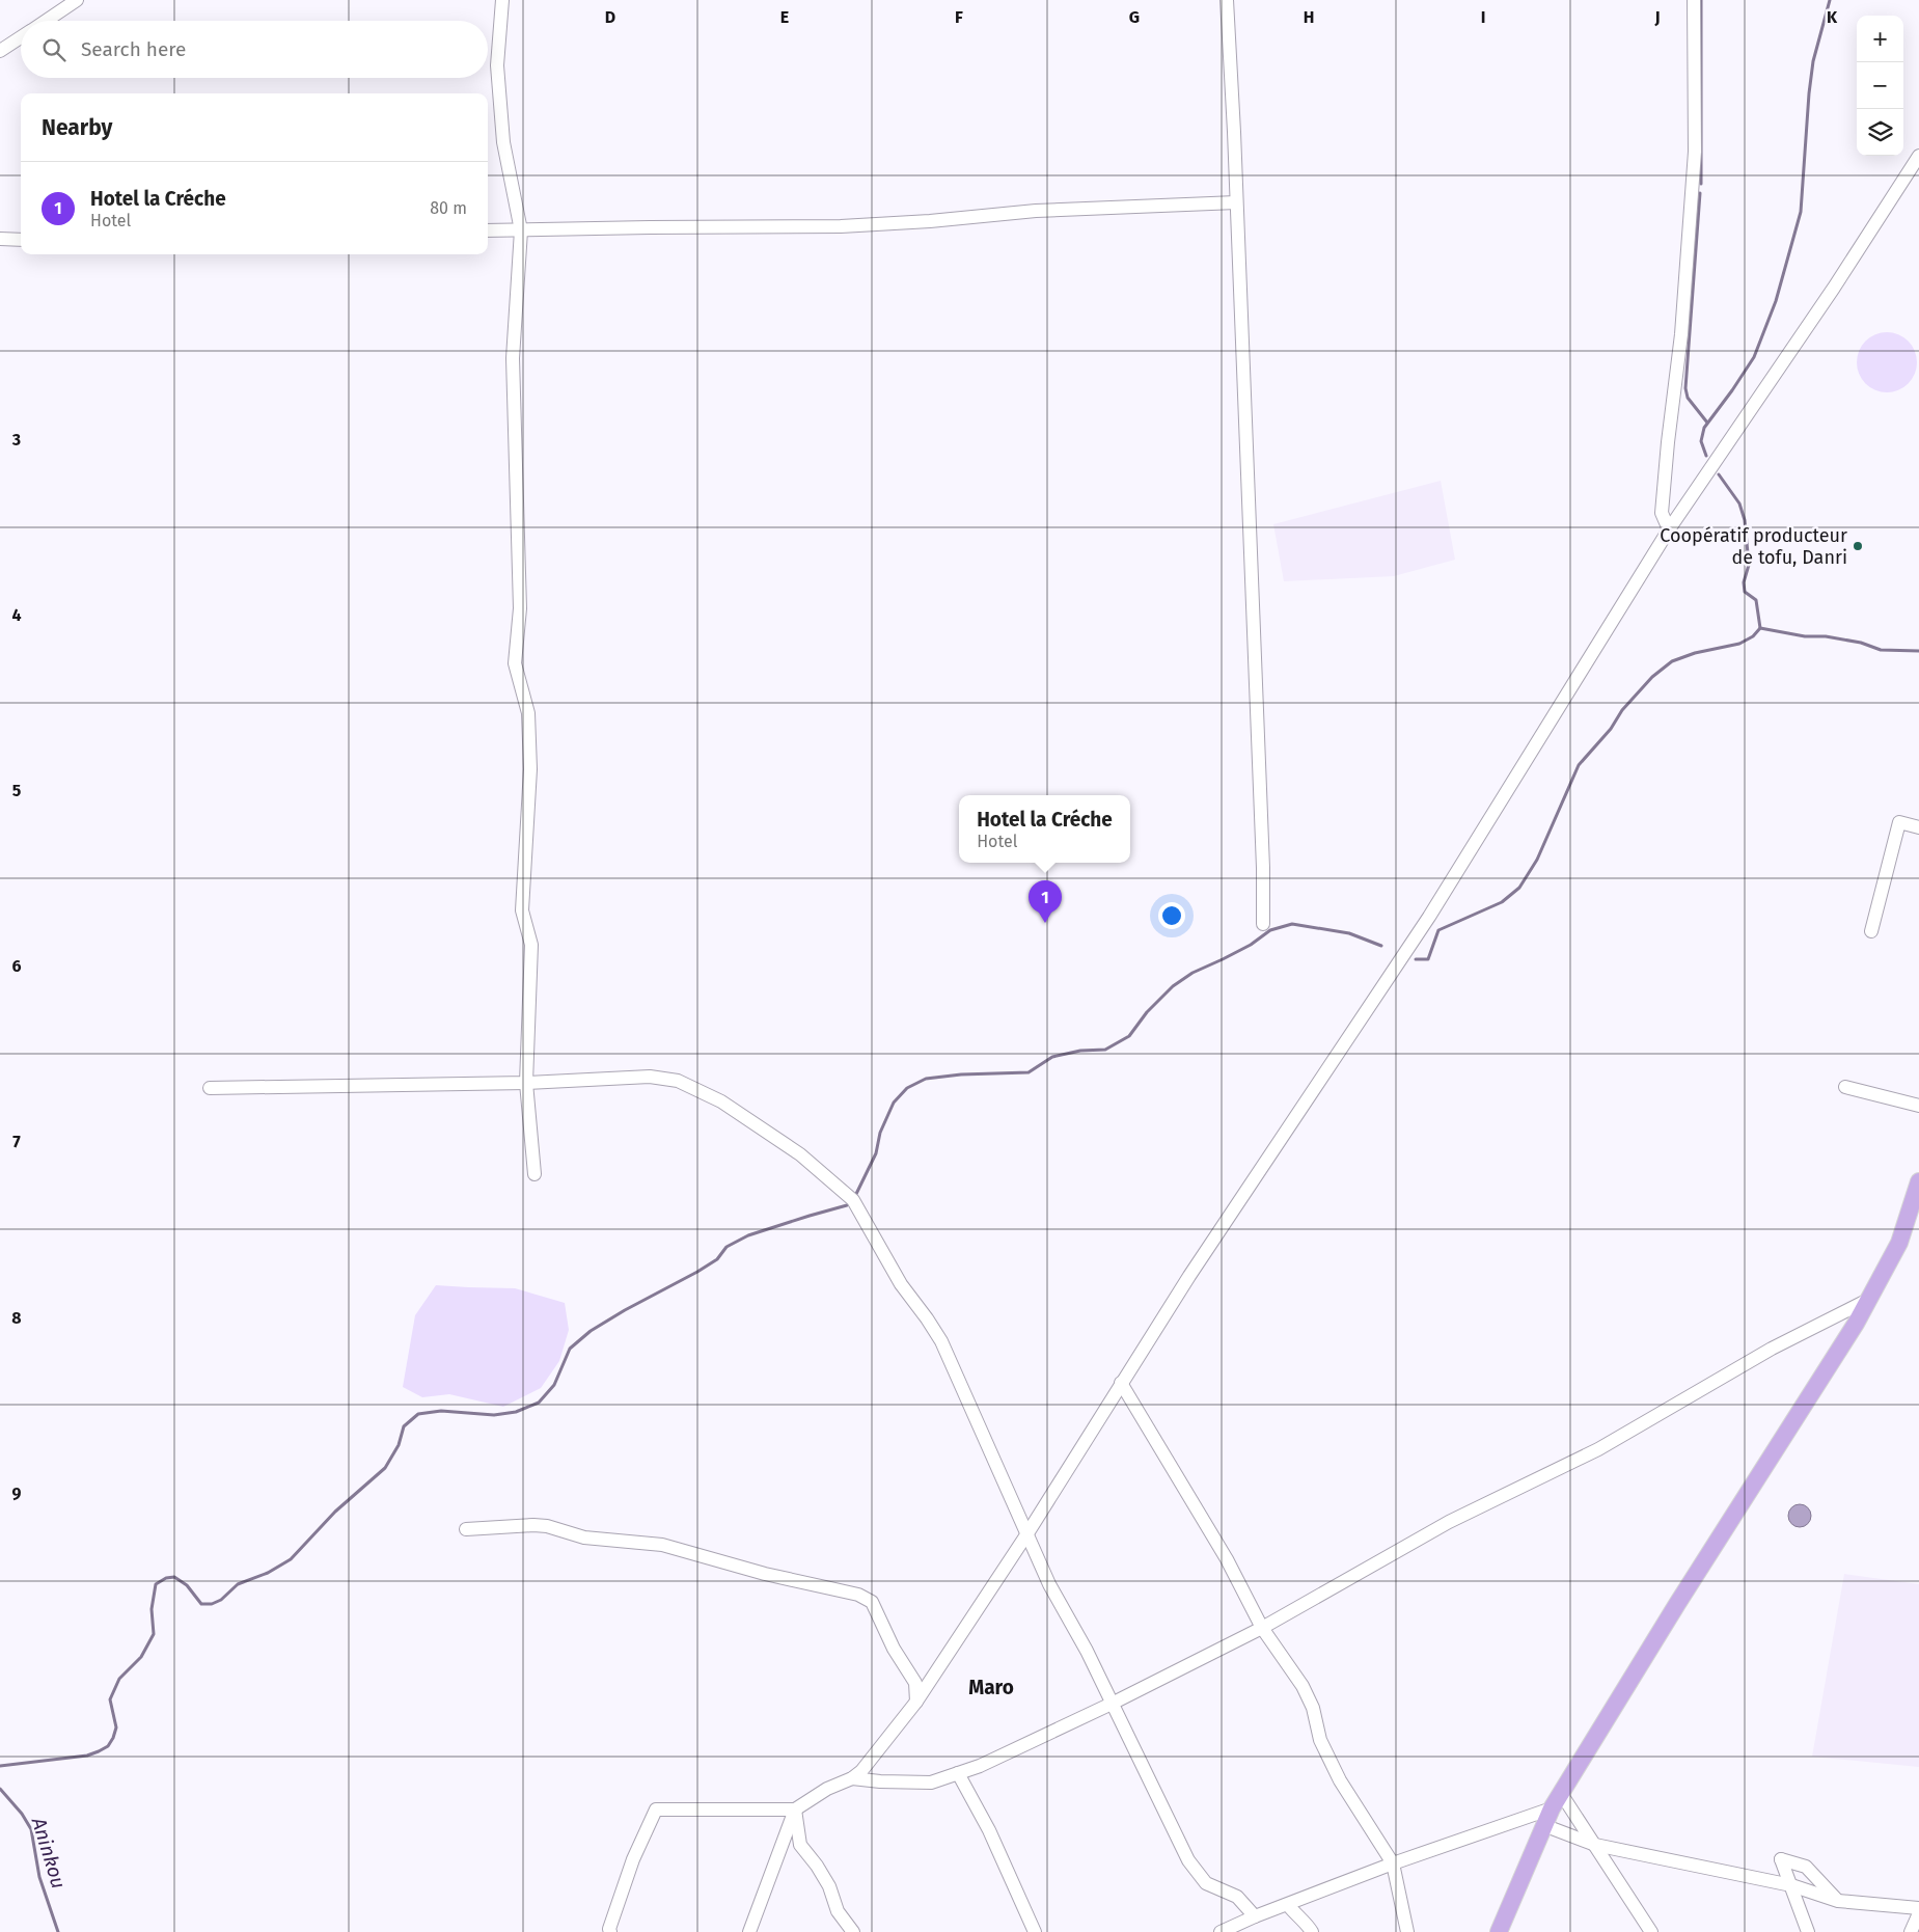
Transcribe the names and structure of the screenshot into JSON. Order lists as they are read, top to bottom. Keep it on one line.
{"districts":["Maro"],"water":["Aninkou"],"places":["Coopératif producteur de tofu, Danri"],"page":{"map_buttons":["+","−"],"search":"Search here","heading":"Nearby","list":[{"mark":"1","name":"Hotel la Créche","note":"Hotel","value":"80 m"}],"popup":["Hotel la Créche","Hotel"],"pins":"1"},"grid":{"columns":["D","E","F","G","H","I","J","K"],"rows":["3","4","5","6","7","8","9"]}}
